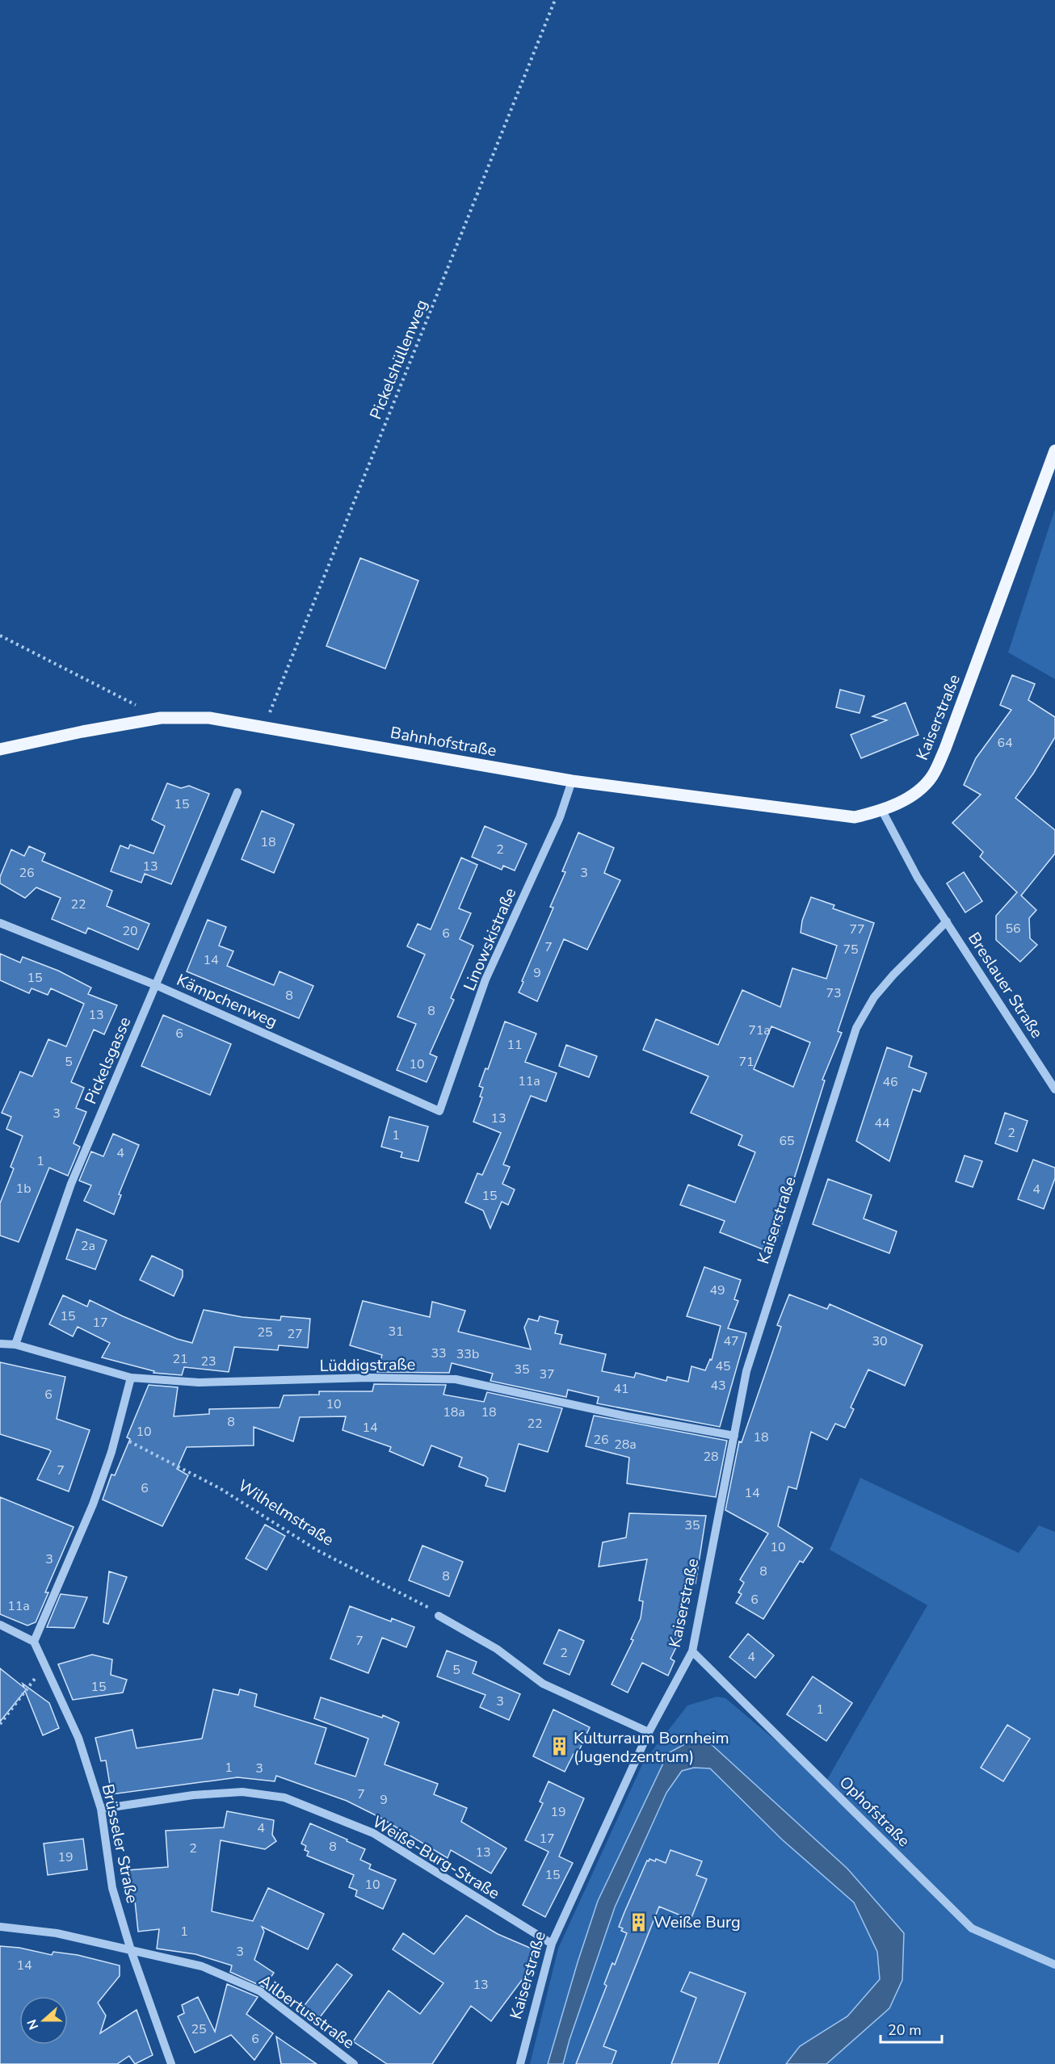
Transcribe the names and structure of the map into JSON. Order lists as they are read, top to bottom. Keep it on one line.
{"streets":{"main road":["Kaiserstraße","Bahnhofstraße"],"street":["Linowskistraße","Breslauer Straße","Kämpchenweg","Pickelsgasse","Lüddigstraße","Ophofstraße","Brüsseler Straße","Weiße-Burg-Straße","Ailbertusstraße"],"path":["Pickelshüllenweg","Wilhelmstraße"]},"crossings":[["Pickelshüllenweg","Bahnhofstraße"],["Kaiserstraße","Bahnhofstraße"],["Kaiserstraße","Breslauer Straße"],["Kaiserstraße","Lüddigstraße"],["Kaiserstraße","Ophofstraße"],["Kaiserstraße","Weiße-Burg-Straße"],["Bahnhofstraße","Linowskistraße"],["Linowskistraße","Kämpchenweg"],["Kämpchenweg","Pickelsgasse"],["Pickelsgasse","Lüddigstraße"],["Brüsseler Straße","Weiße-Burg-Straße"],["Brüsseler Straße","Ailbertusstraße"]],"places":{"building":["Kulturraum Bornheim (Jugendzentrum)","Weiße Burg"]},"house_numbers":["64","15","18","2","13","26","3","22","56","77","20","6","7","75","14","9","15","73","8","8","13","71a","6","11","5","71","10","11a","46","3","13","44","2","1","65","4","1","1b","4","15","2a","49","15","17","31","25","27","47","30","33","33b","21","23","45","35","37","43","41","6","10","18a","18","8","22","14","10","18","26","28a","28","7","6","14","35","10","3","8","8","6","11a","7","2","4","5","15","3","1","1","3","7","9","19","4","17","8","2","13","19","15","10","1","3","14","13","25","6"],"scale_bar":"20 m","north":"left"}
